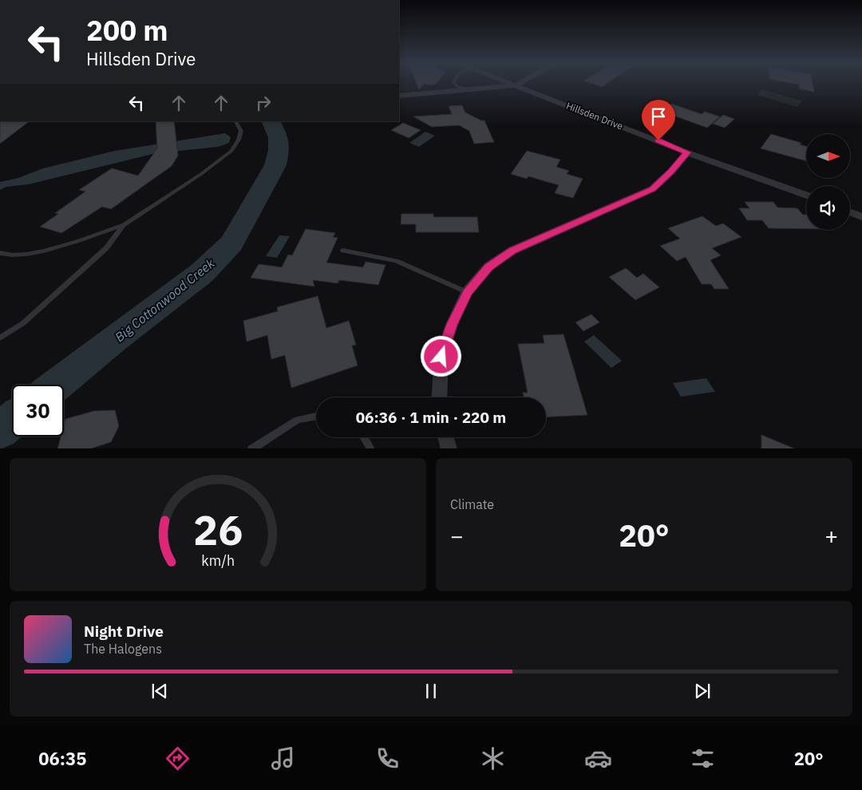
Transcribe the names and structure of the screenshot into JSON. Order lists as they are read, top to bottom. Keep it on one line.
{"streets":{"street":["Hillsden Drive"]},"water":["Big Cottonwood Creek"],"north":"right","page":{"turn":["200 m","Hillsden Drive"],"limit":"30","trip":"06:36 · 1 min · 220 m","tile":"Climate","heat":["−","20°","+"],"song":["Night Drive","The Halogens"],"tabs":["06:35","20°"],"gauge":["26","km/h"]}}
